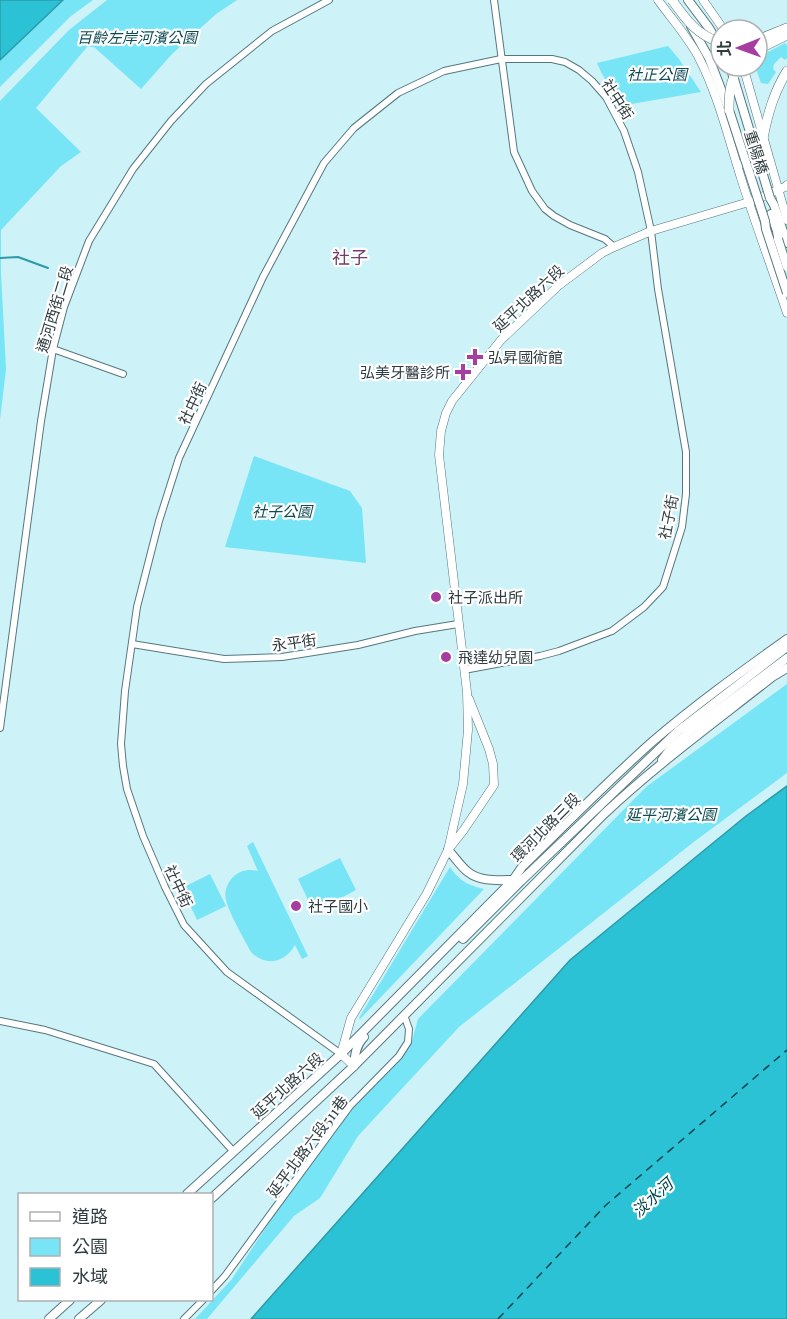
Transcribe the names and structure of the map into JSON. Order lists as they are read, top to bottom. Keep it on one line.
{"streets":{"main road":["重陽橋","延平北路六段","環河北路三段"],"street":["社中街","通河西街二段","社子街","永平街","延平北路六段511巷"]},"crossings":[["社中街","延平北路六段"],["社中街","社子街"],["社中街","永平街"],["社中街","環河北路三段"],["延平北路六段","社子街"],["延平北路六段","永平街"],["延平北路六段","環河北路三段"]],"districts":["社子"],"water":["淡水河"],"parks":["百齡左岸河濱公園","社正公園","社子公園","延平河濱公園"],"places":{"health":["弘昇國術館","弘美牙醫診所"],"other":["社子派出所","飛達幼兒園","社子國小"]},"legend":["道路","公園","水域"],"north":"left"}
